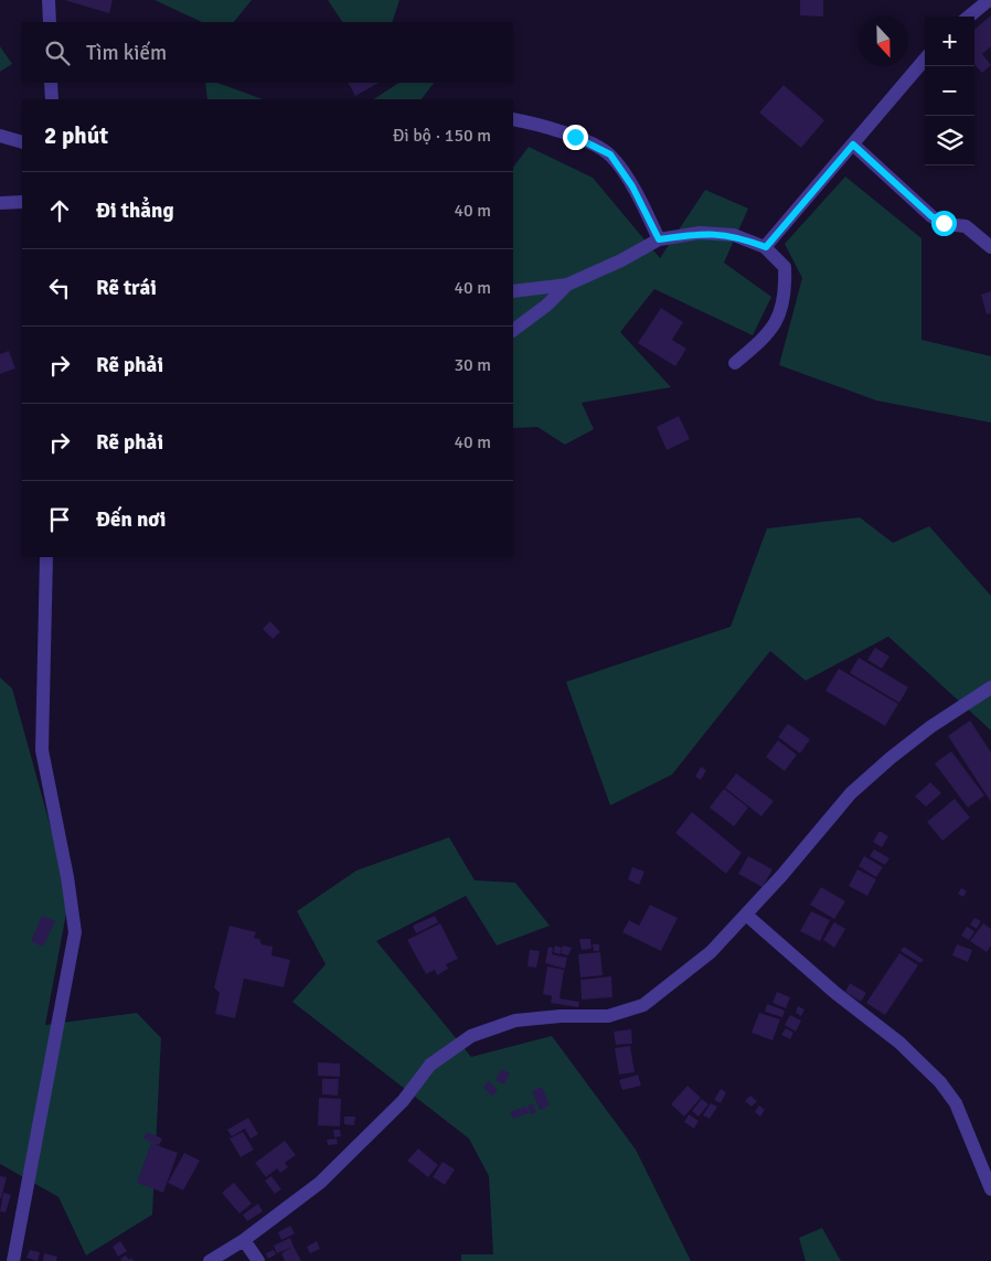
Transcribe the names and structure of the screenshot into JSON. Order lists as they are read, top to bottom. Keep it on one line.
{"north":"bottom","page":{"map_buttons":["+","−"],"search":"Tìm kiếm","heading":["2 phút","Đi bộ · 150 m"],"list":[["Đi thẳng","40 m"],["Rẽ trái","40 m"],["Rẽ phải","30 m"],["Rẽ phải","40 m"],"Đến nơi"]}}
